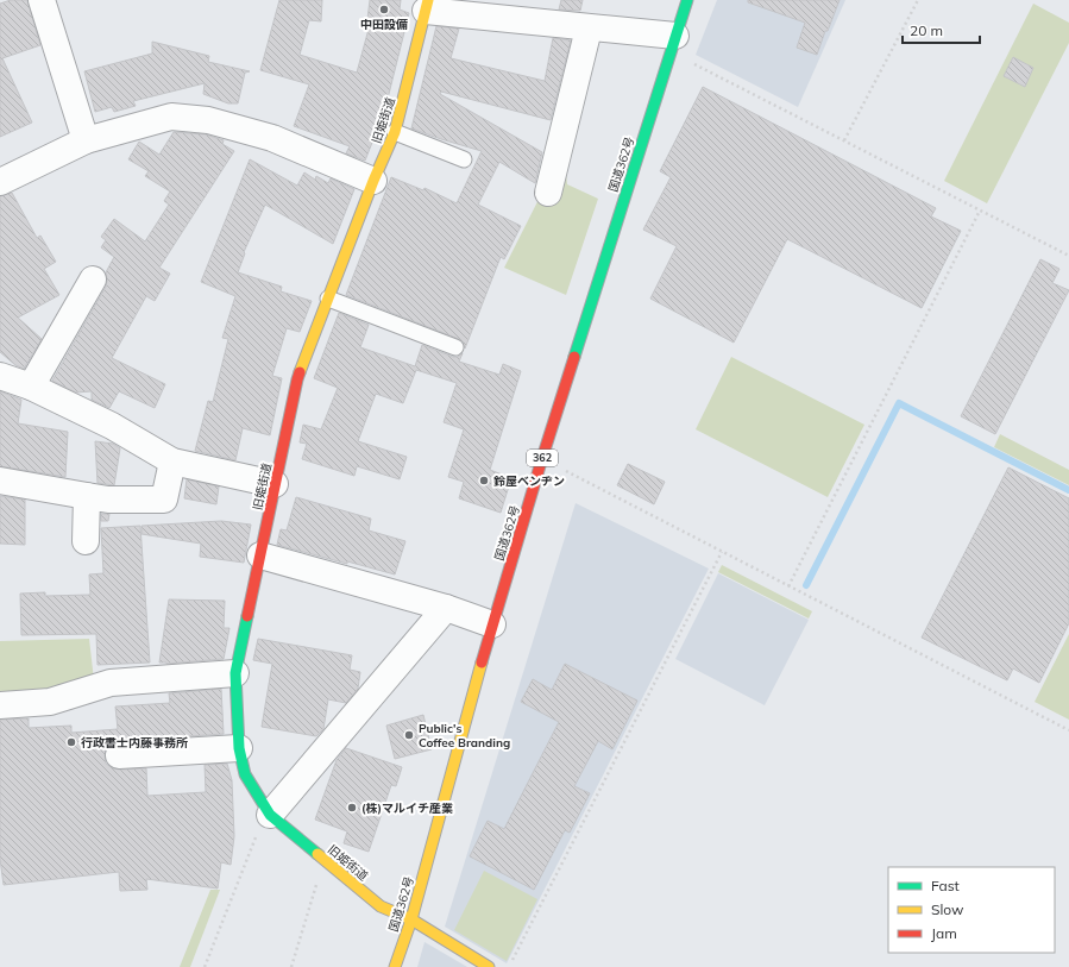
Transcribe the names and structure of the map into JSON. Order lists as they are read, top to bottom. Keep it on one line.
{"streets":{"main road":["旧姫街道","国道362号","362"]},"crossings":[["旧姫街道","国道362号"]],"places":["中田設備","鈴屋ベンヂン","Public's Coffee Branding","行政書士内藤事務所","(株)マルイチ産業"],"legend":["Fast","Slow","Jam"],"scale_bar":"20 m"}
